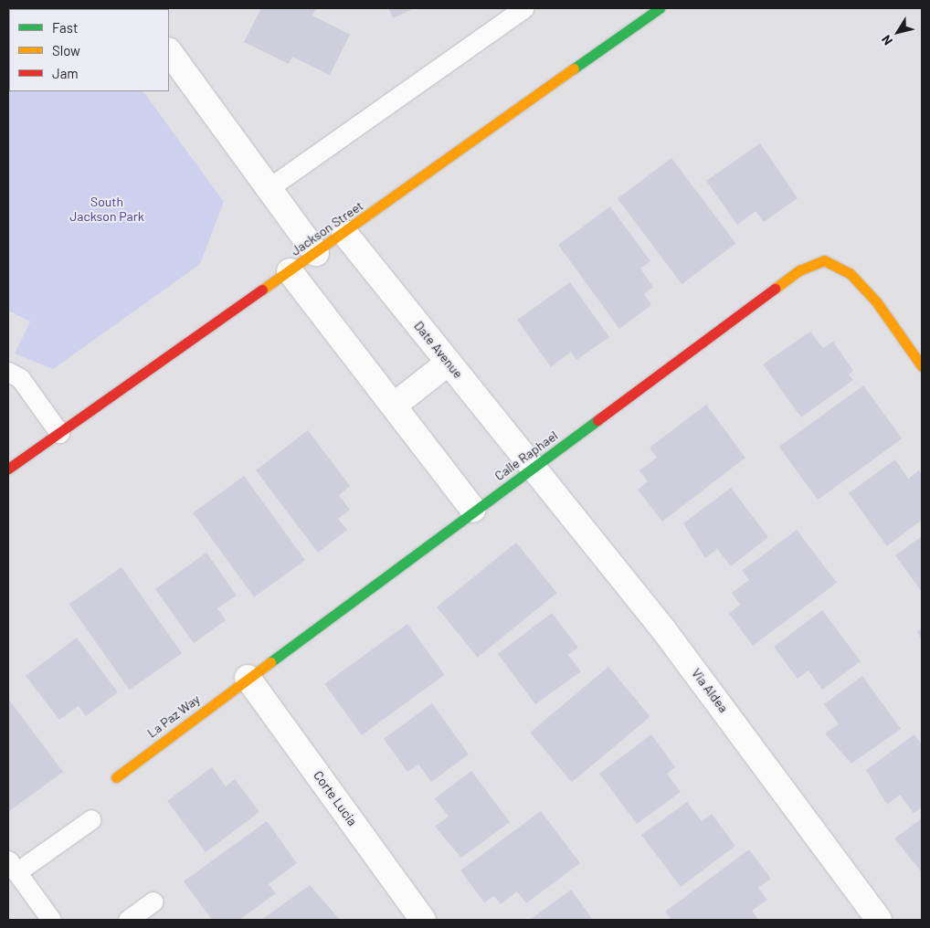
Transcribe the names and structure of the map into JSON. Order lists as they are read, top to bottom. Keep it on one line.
{"streets":{"street":["Jackson Street","Date Avenue","Calle Raphael","Via Aldea","La Paz Way","Corte Lucia"]},"crossings":[["Jackson Street","Date Avenue"],["Date Avenue","Calle Raphael"],["Date Avenue","Via Aldea"],["Calle Raphael","Via Aldea"],["Calle Raphael","La Paz Way"],["Calle Raphael","Corte Lucia"],["La Paz Way","Corte Lucia"]],"parks":["South Jackson Park"],"legend":["Fast","Slow","Jam"],"north":"bottom left"}
